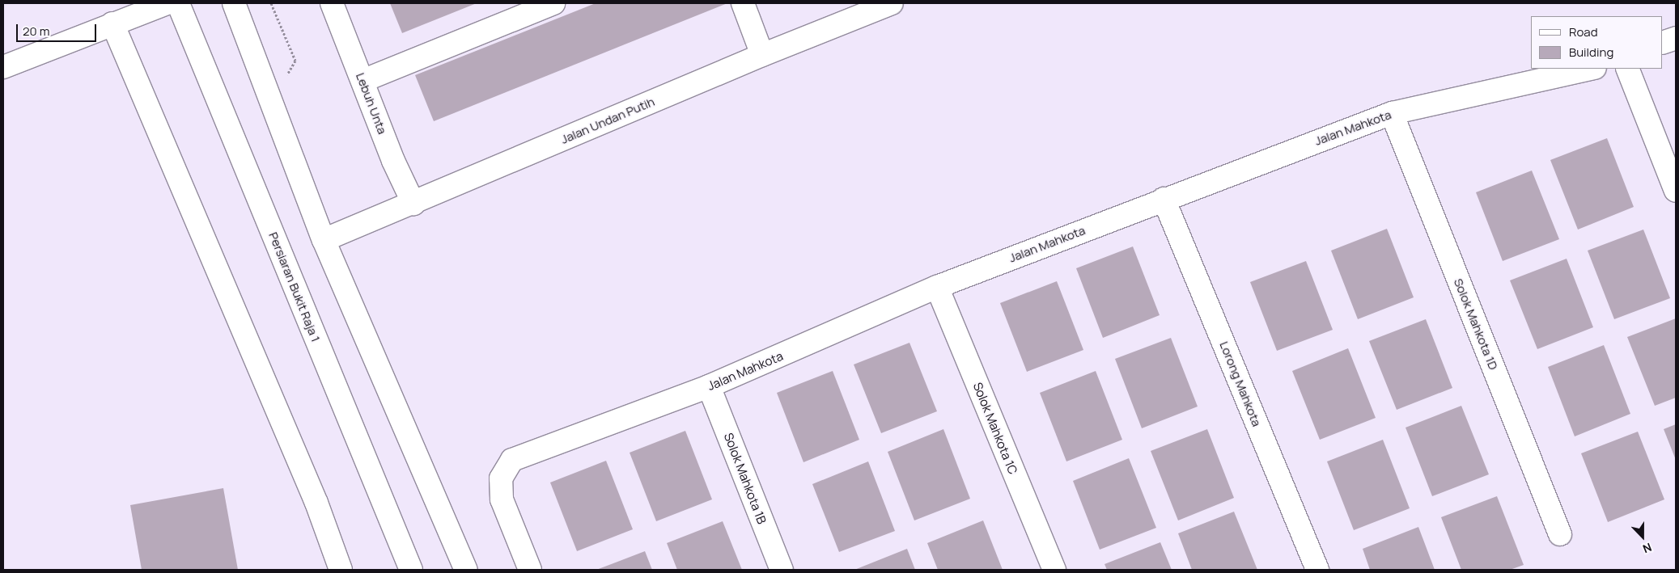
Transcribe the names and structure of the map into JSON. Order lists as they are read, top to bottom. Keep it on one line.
{"streets":{"street":["Lebuh Unta","Jalan Undan Putih","Jalan Mahkota","Persiaran Bukit Raja 1","Solok Mahkota 1D","Lorong Mahkota","Solok Mahkota 1C","Solok Mahkota 1B"]},"crossings":[["Lebuh Unta","Jalan Undan Putih"],["Jalan Mahkota","Solok Mahkota 1D"],["Jalan Mahkota","Lorong Mahkota"],["Jalan Mahkota","Solok Mahkota 1C"],["Jalan Mahkota","Solok Mahkota 1B"]],"legend":["Road","Building"],"scale_bar":"20 m","north":"bottom"}
